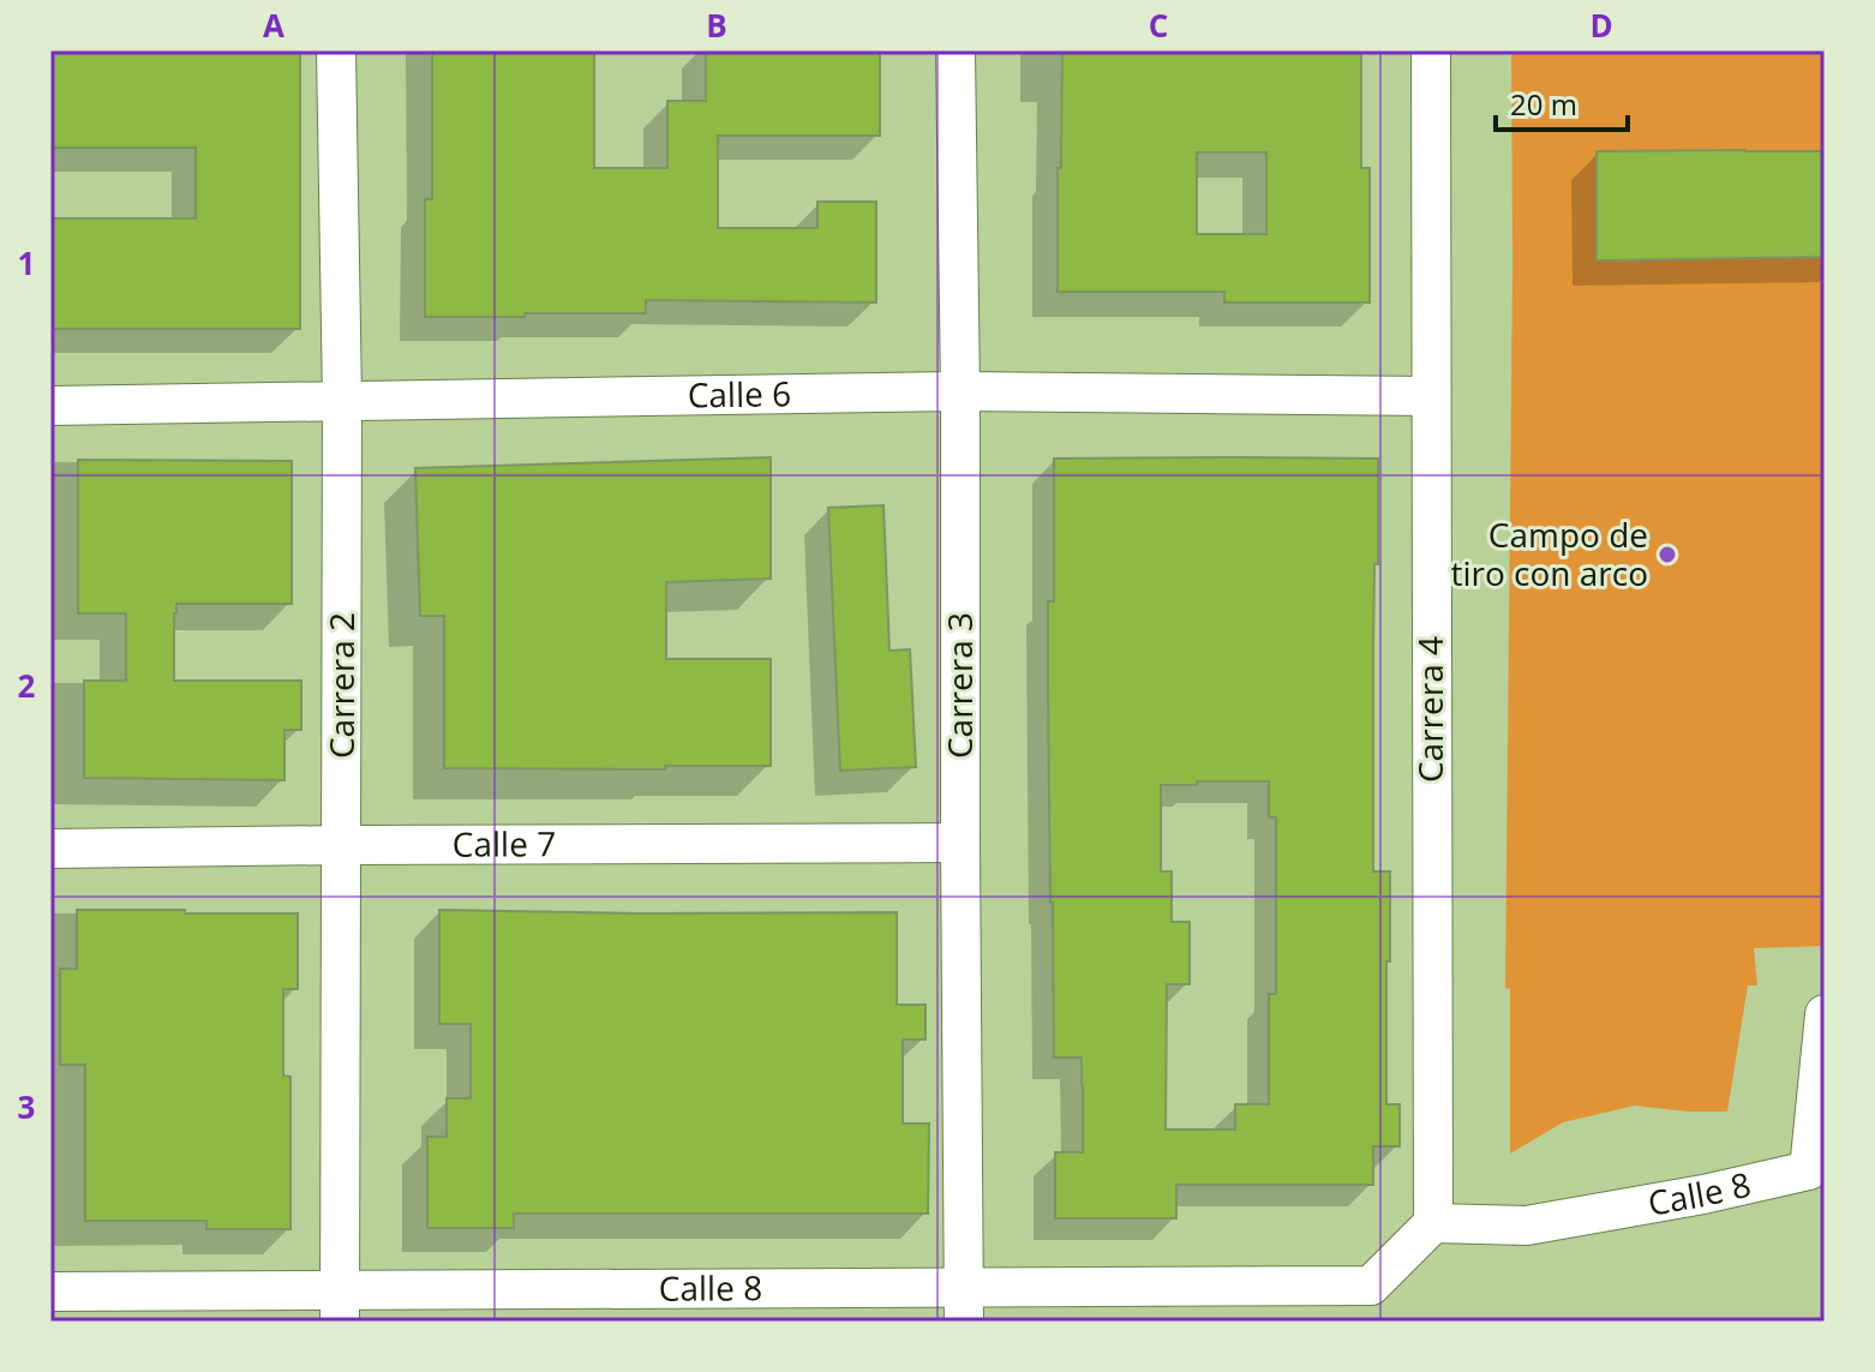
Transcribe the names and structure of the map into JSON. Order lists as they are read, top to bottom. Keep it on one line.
{"streets":{"street":["Calle 6","Carrera 2","Carrera 3","Carrera 4","Calle 7","Calle 8"]},"crossings":[["Calle 6","Carrera 2"],["Calle 6","Carrera 3"],["Calle 6","Carrera 4"],["Carrera 2","Calle 7"],["Carrera 2","Calle 8"],["Carrera 3","Calle 7"],["Carrera 3","Calle 8"],["Carrera 4","Calle 8"]],"places":["Campo de tiro con arco"],"scale_bar":"20 m","grid":{"columns":["A","B","C","D"],"rows":["1","2","3"]}}
